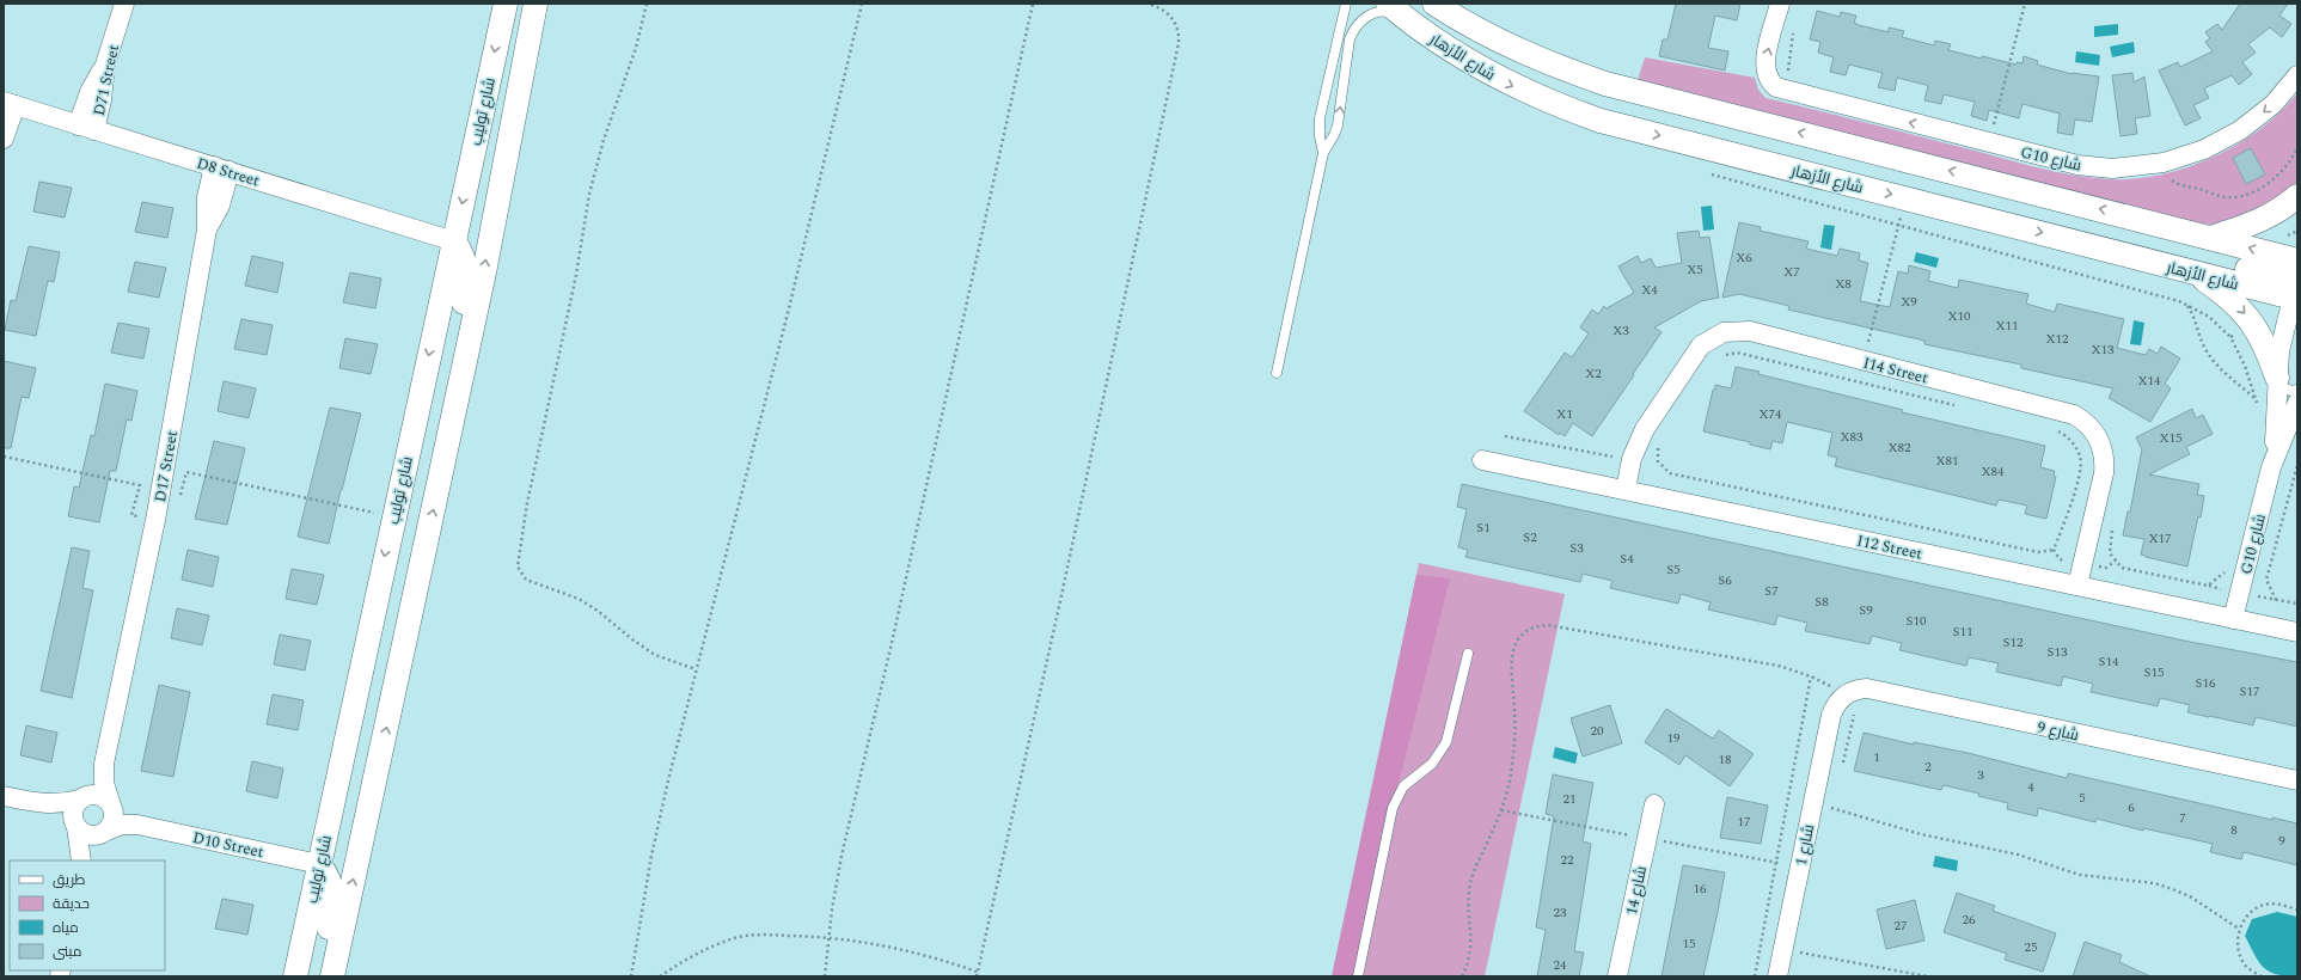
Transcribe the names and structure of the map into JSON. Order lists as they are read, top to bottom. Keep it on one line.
{"streets":{"street":["شارع الأزهار","D71 Street","شارع توليب","G10 شارع","D8 Street","I14 Street","D17 Street","I12 Street","شارع 9","D10 Street","شارع 1","شارع 14"]},"crossings":[["شارع الأزهار","G10 شارع"],["D71 Street","D8 Street"],["شارع توليب","D8 Street"],["شارع توليب","D10 Street"],["G10 شارع","I12 Street"],["D8 Street","D17 Street"],["I14 Street","I12 Street"],["D17 Street","D10 Street"],["شارع 9","شارع 1"]],"house_numbers":["X6","X5","X7","X8","X4","X9","X10","X11","X3","X12","X13","X2","X14","X1","X74","X83","X15","X82","X81","X84","S1","S2","X17","S3","S4","S5","S6","S7","S8","S9","S10","S11","S12","S13","S14","S15","S16","S17","20","19","1","18","2","3","4","5","21","6","7","17","8","9","22","16","23","26","27","15","25","24"],"legend":["طريق","حديقة","مياه","مبنى"]}
